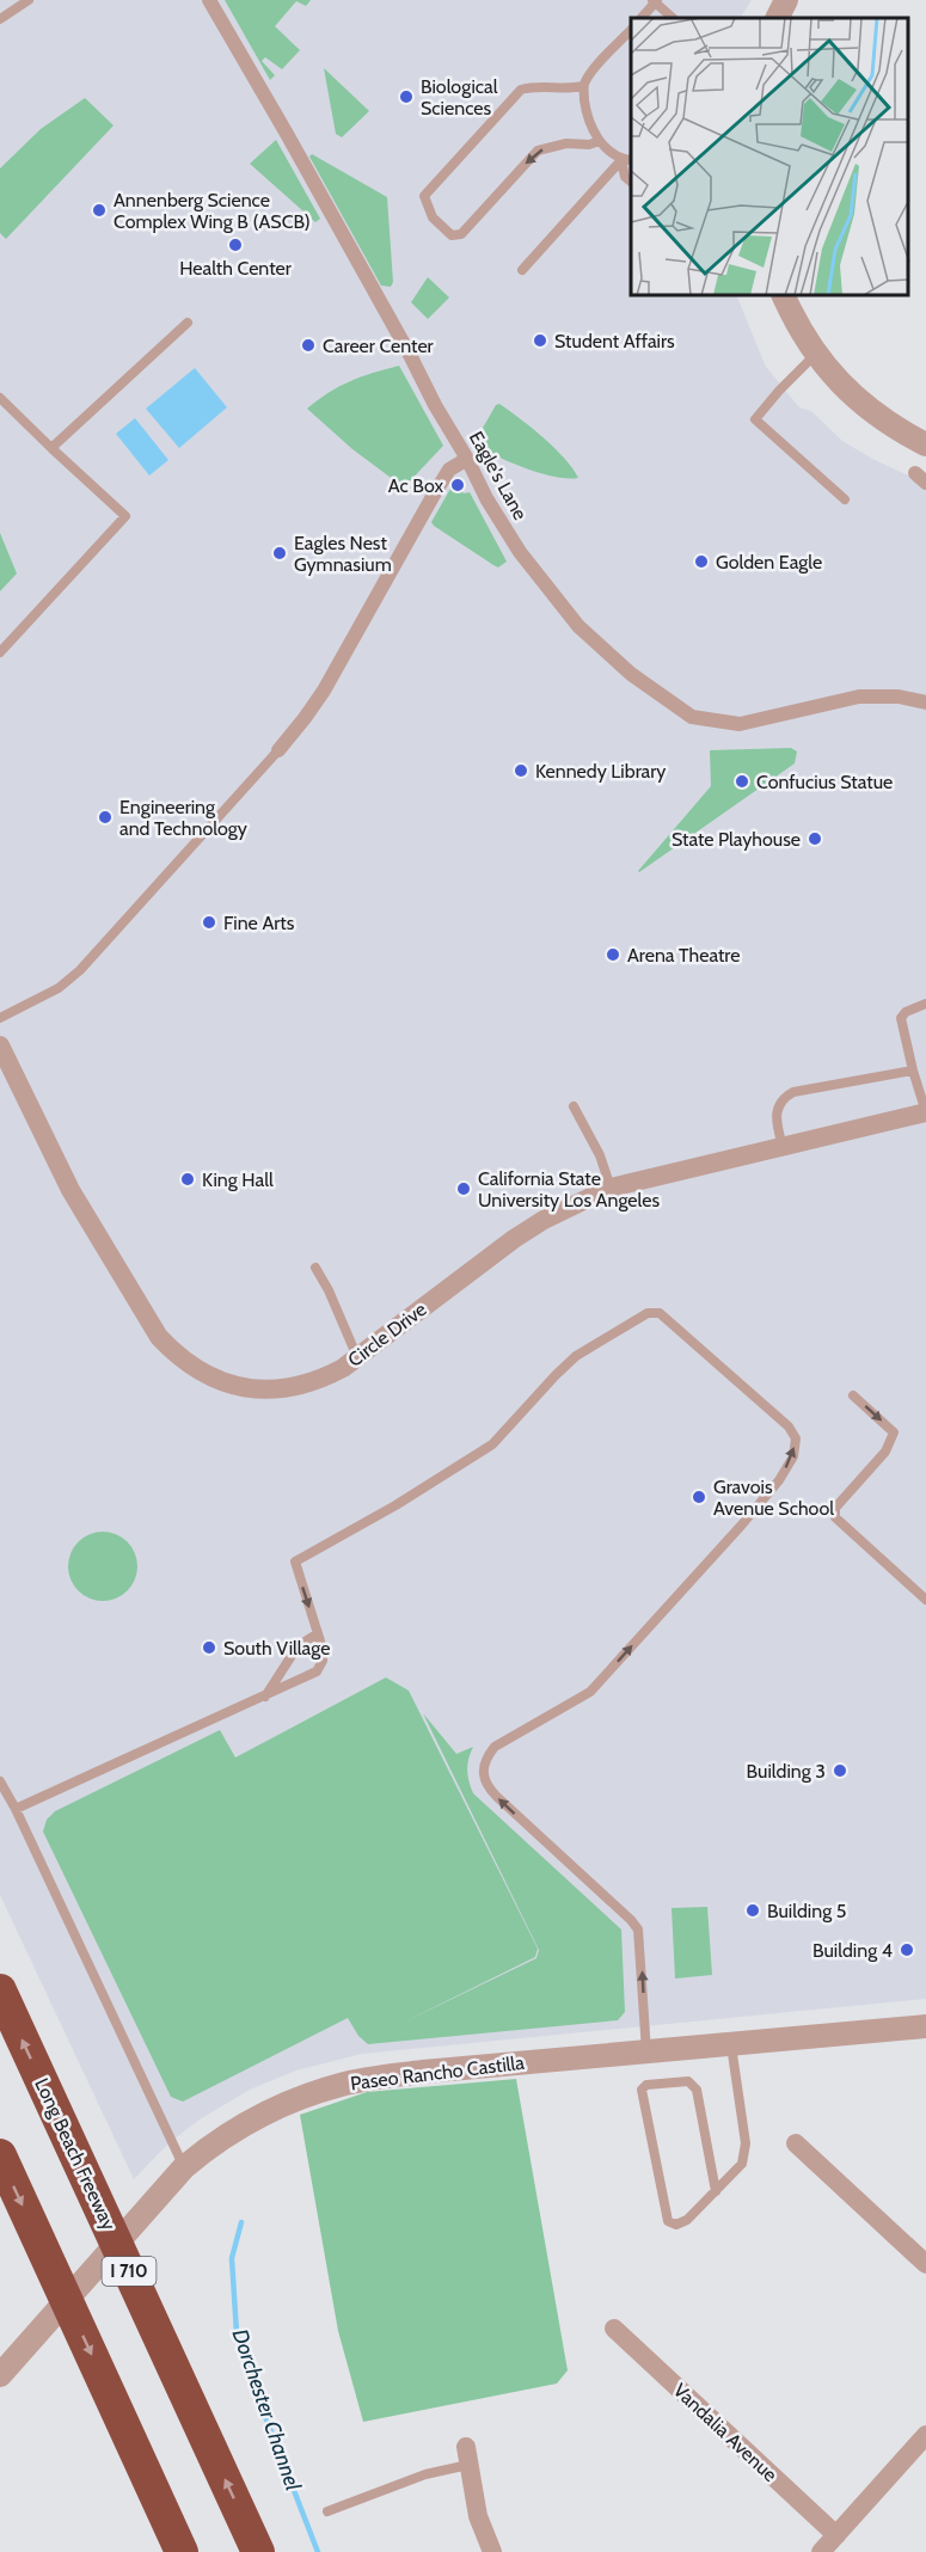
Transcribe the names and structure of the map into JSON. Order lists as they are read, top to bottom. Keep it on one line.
{"streets":{"highway":["Long Beach Freeway","I 710"],"street":["Eagle's Lane","Circle Drive","Paseo Rancho Castilla","Vandalia Avenue"]},"water":["Dorchester Channel"],"places":["Biological Sciences","Annenberg Science Complex Wing B (ASCB)","Health Center","Student Affairs","Career Center","Ac Box","Eagles Nest Gymnasium","Golden Eagle","Kennedy Library","Confucius Statue","Engineering and Technology","State Playhouse","Fine Arts","Arena Theatre","King Hall","California State University Los Angeles","Gravois Avenue School","South Village","Building 3","Building 5","Building 4"]}
